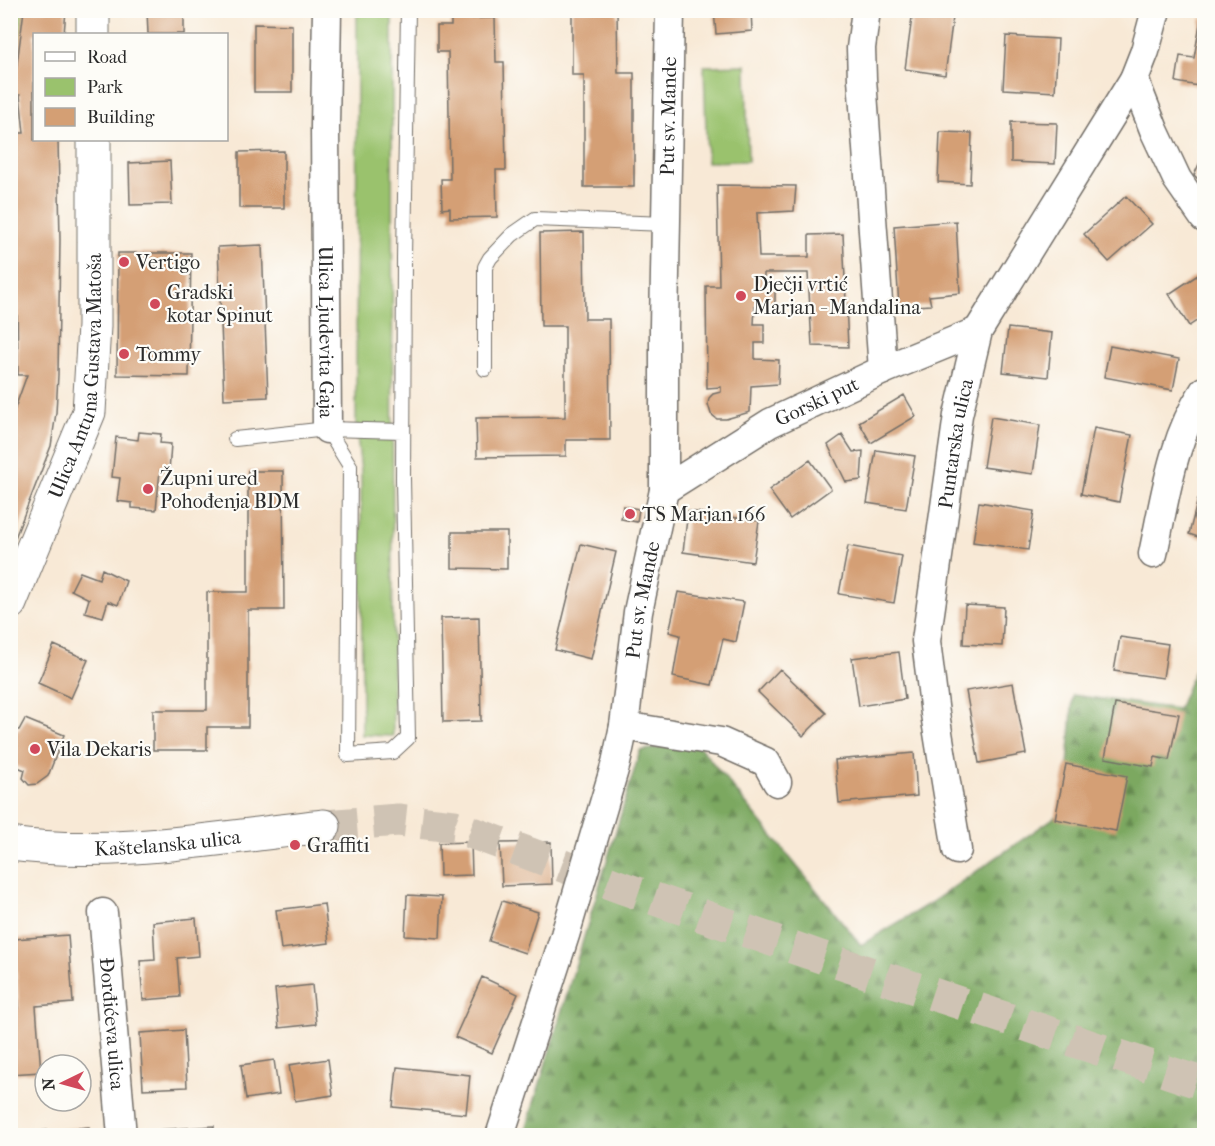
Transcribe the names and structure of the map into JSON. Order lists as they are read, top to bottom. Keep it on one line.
{"streets":{"street":["Put sv. Mande","Ulica Ljudevita Gaja","Ulica Antuna Gustava Matoša","Gorski put","Puntarska ulica","Kaštelanska ulica","Đorđićeva ulica"]},"crossings":[["Put sv. Mande","Gorski put"],["Gorski put","Puntarska ulica"]],"places":["Vertigo","Dječji vrtić Marjan - Mandalina","Gradski kotar Spinut","Tommy","Župni ured Pohođenja BDM","TS Marjan 166","Vila Dekaris","Graffiti"],"legend":["Road","Park","Building"],"north":"left"}
